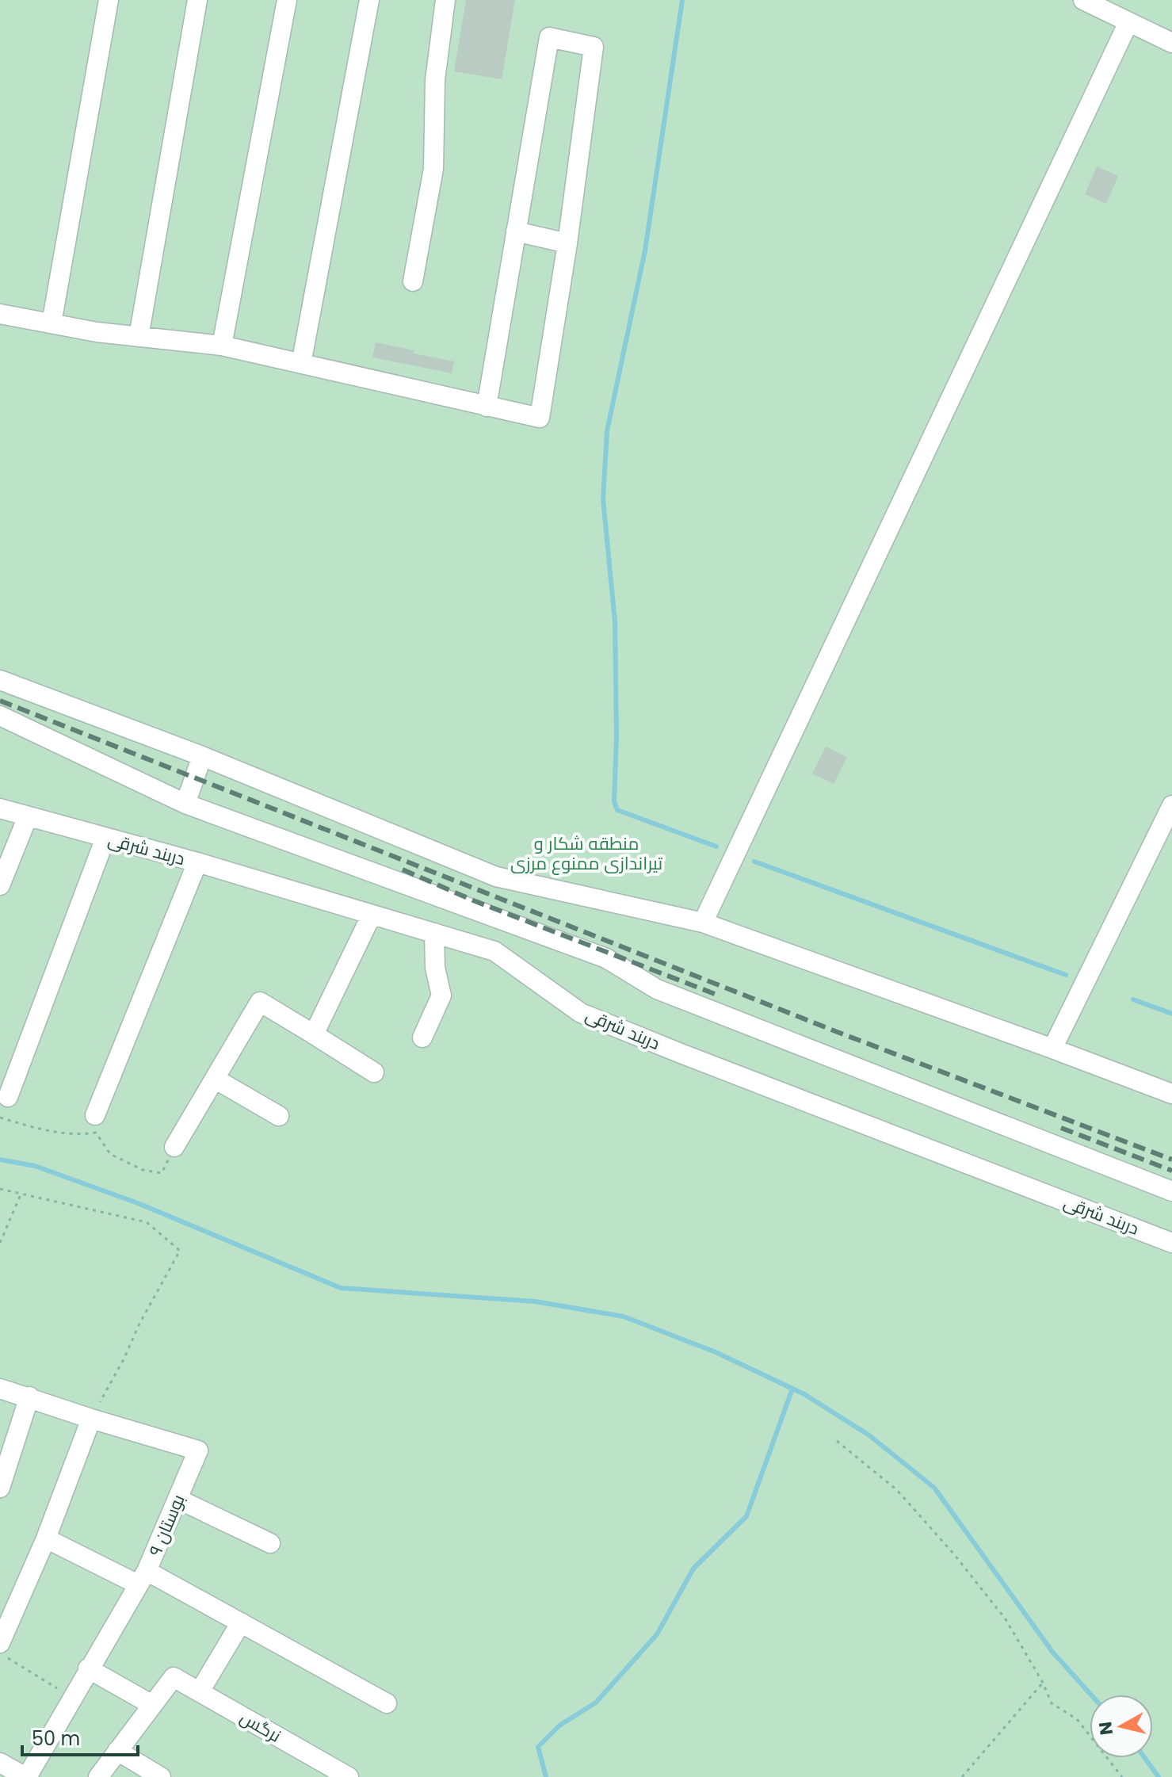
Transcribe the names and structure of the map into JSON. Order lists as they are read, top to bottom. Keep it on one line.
{"streets":{"street":["دربند شرقی","بوستان ۹","نرگس"]},"parks":["منطقه شکار و تیراندازی ممنوع مرزی"],"scale_bar":"50 m","north":"left"}
